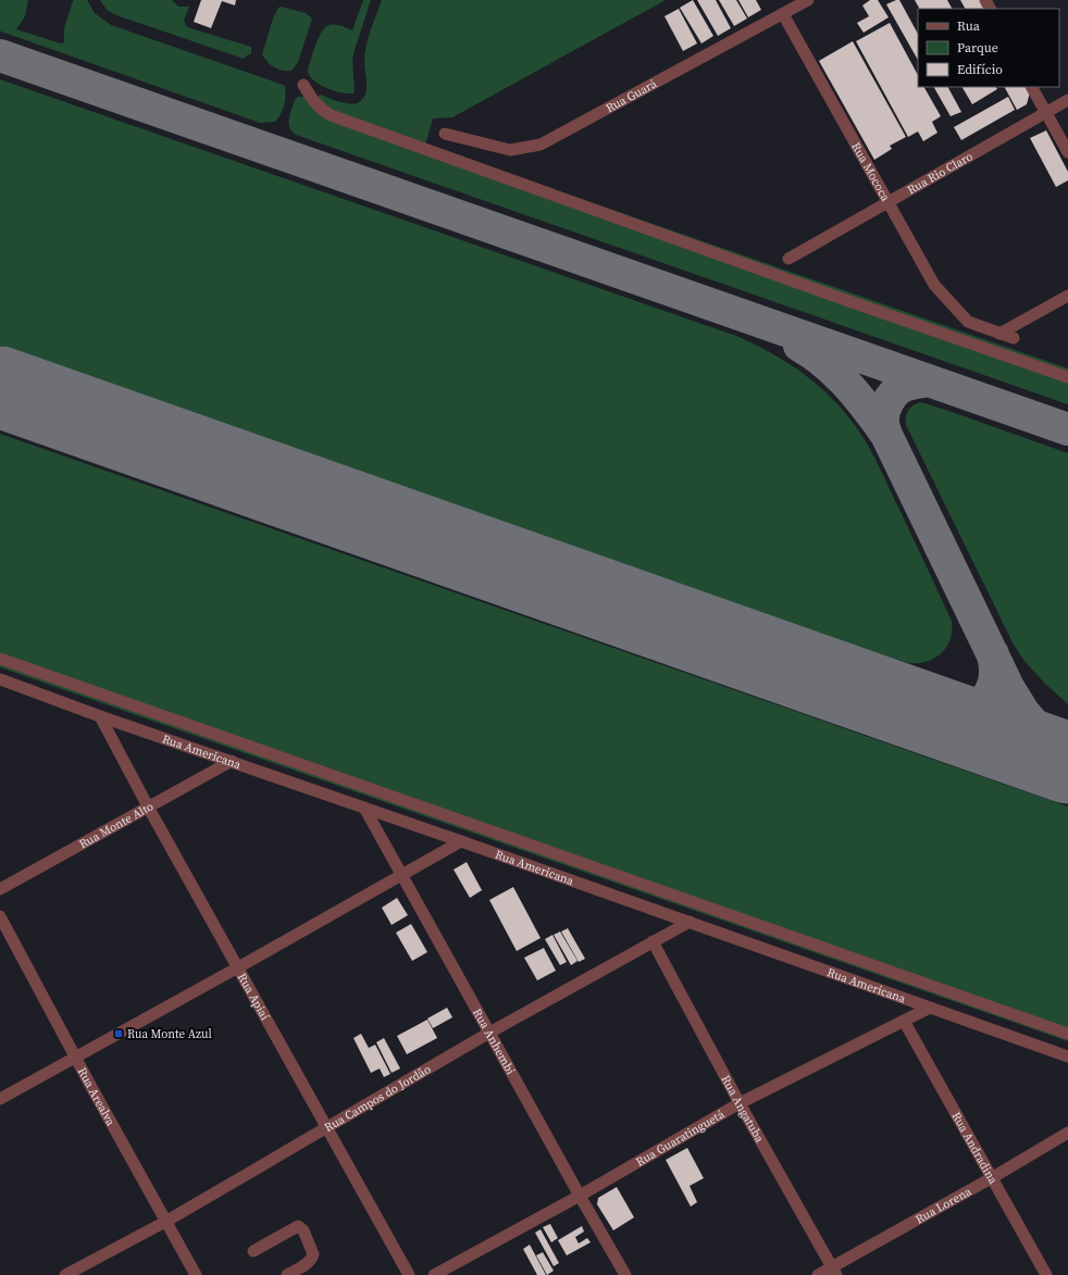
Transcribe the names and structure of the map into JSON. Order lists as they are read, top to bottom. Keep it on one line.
{"streets":{"street":["Rua Guará","Rua Mococa","Rua Rio Claro","Rua Americana","Rua Monte Alto","Rua Apiaí","Rua Anhembi","Rua Arealva","Rua Campos do Jordão","Rua Angatuba","Rua Guaratinguetá","Rua Andradina","Rua Lorena"]},"crossings":[["Rua Guará","Rua Mococa"],["Rua Mococa","Rua Rio Claro"],["Rua Americana","Rua Monte Alto"],["Rua Americana","Rua Apiaí"],["Rua Americana","Rua Anhembi"],["Rua Americana","Rua Campos do Jordão"],["Rua Americana","Rua Guaratinguetá"],["Rua Monte Alto","Rua Apiaí"],["Rua Apiaí","Rua Campos do Jordão"],["Rua Anhembi","Rua Campos do Jordão"],["Rua Anhembi","Rua Guaratinguetá"],["Rua Arealva","Rua Campos do Jordão"],["Rua Campos do Jordão","Rua Angatuba"],["Rua Angatuba","Rua Guaratinguetá"],["Rua Angatuba","Rua Lorena"],["Rua Guaratinguetá","Rua Andradina"],["Rua Andradina","Rua Lorena"]],"places":{"transit":["Rua Monte Azul"]},"legend":["Rua","Parque","Edifício"]}
